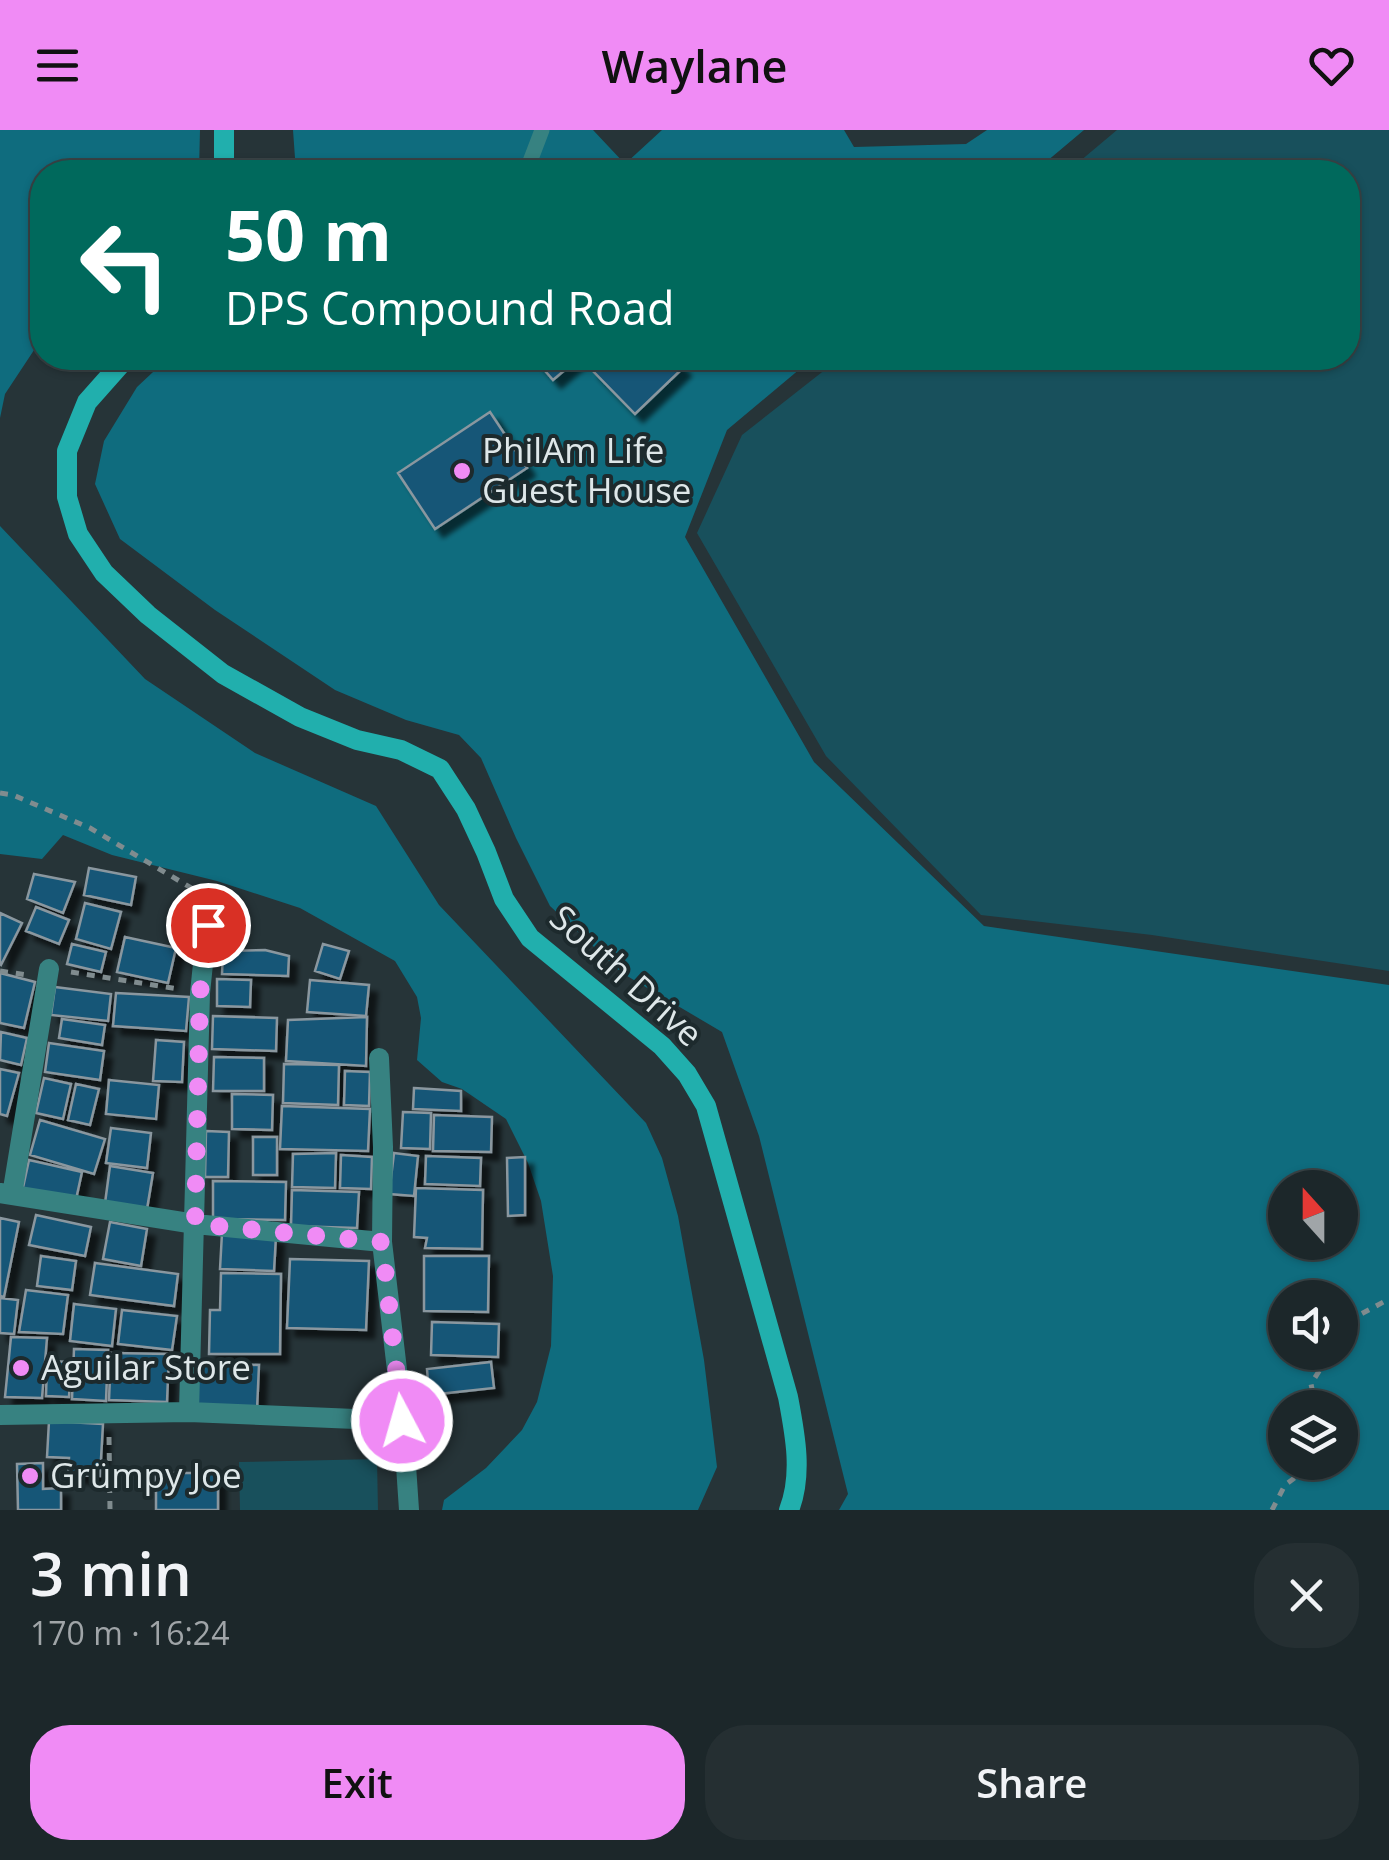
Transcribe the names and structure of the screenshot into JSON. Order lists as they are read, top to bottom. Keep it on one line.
{"streets":{"main road":["South Drive"]},"places":["PhilAm Life Guest House","Aguilar Store","Grümpy Joe"],"north":"top","page":{"header":"Waylane","turn":["50 m","DPS Compound Road"],"heading":["3 min","170 m · 16:24"],"buttons":["Exit","Share"]}}
